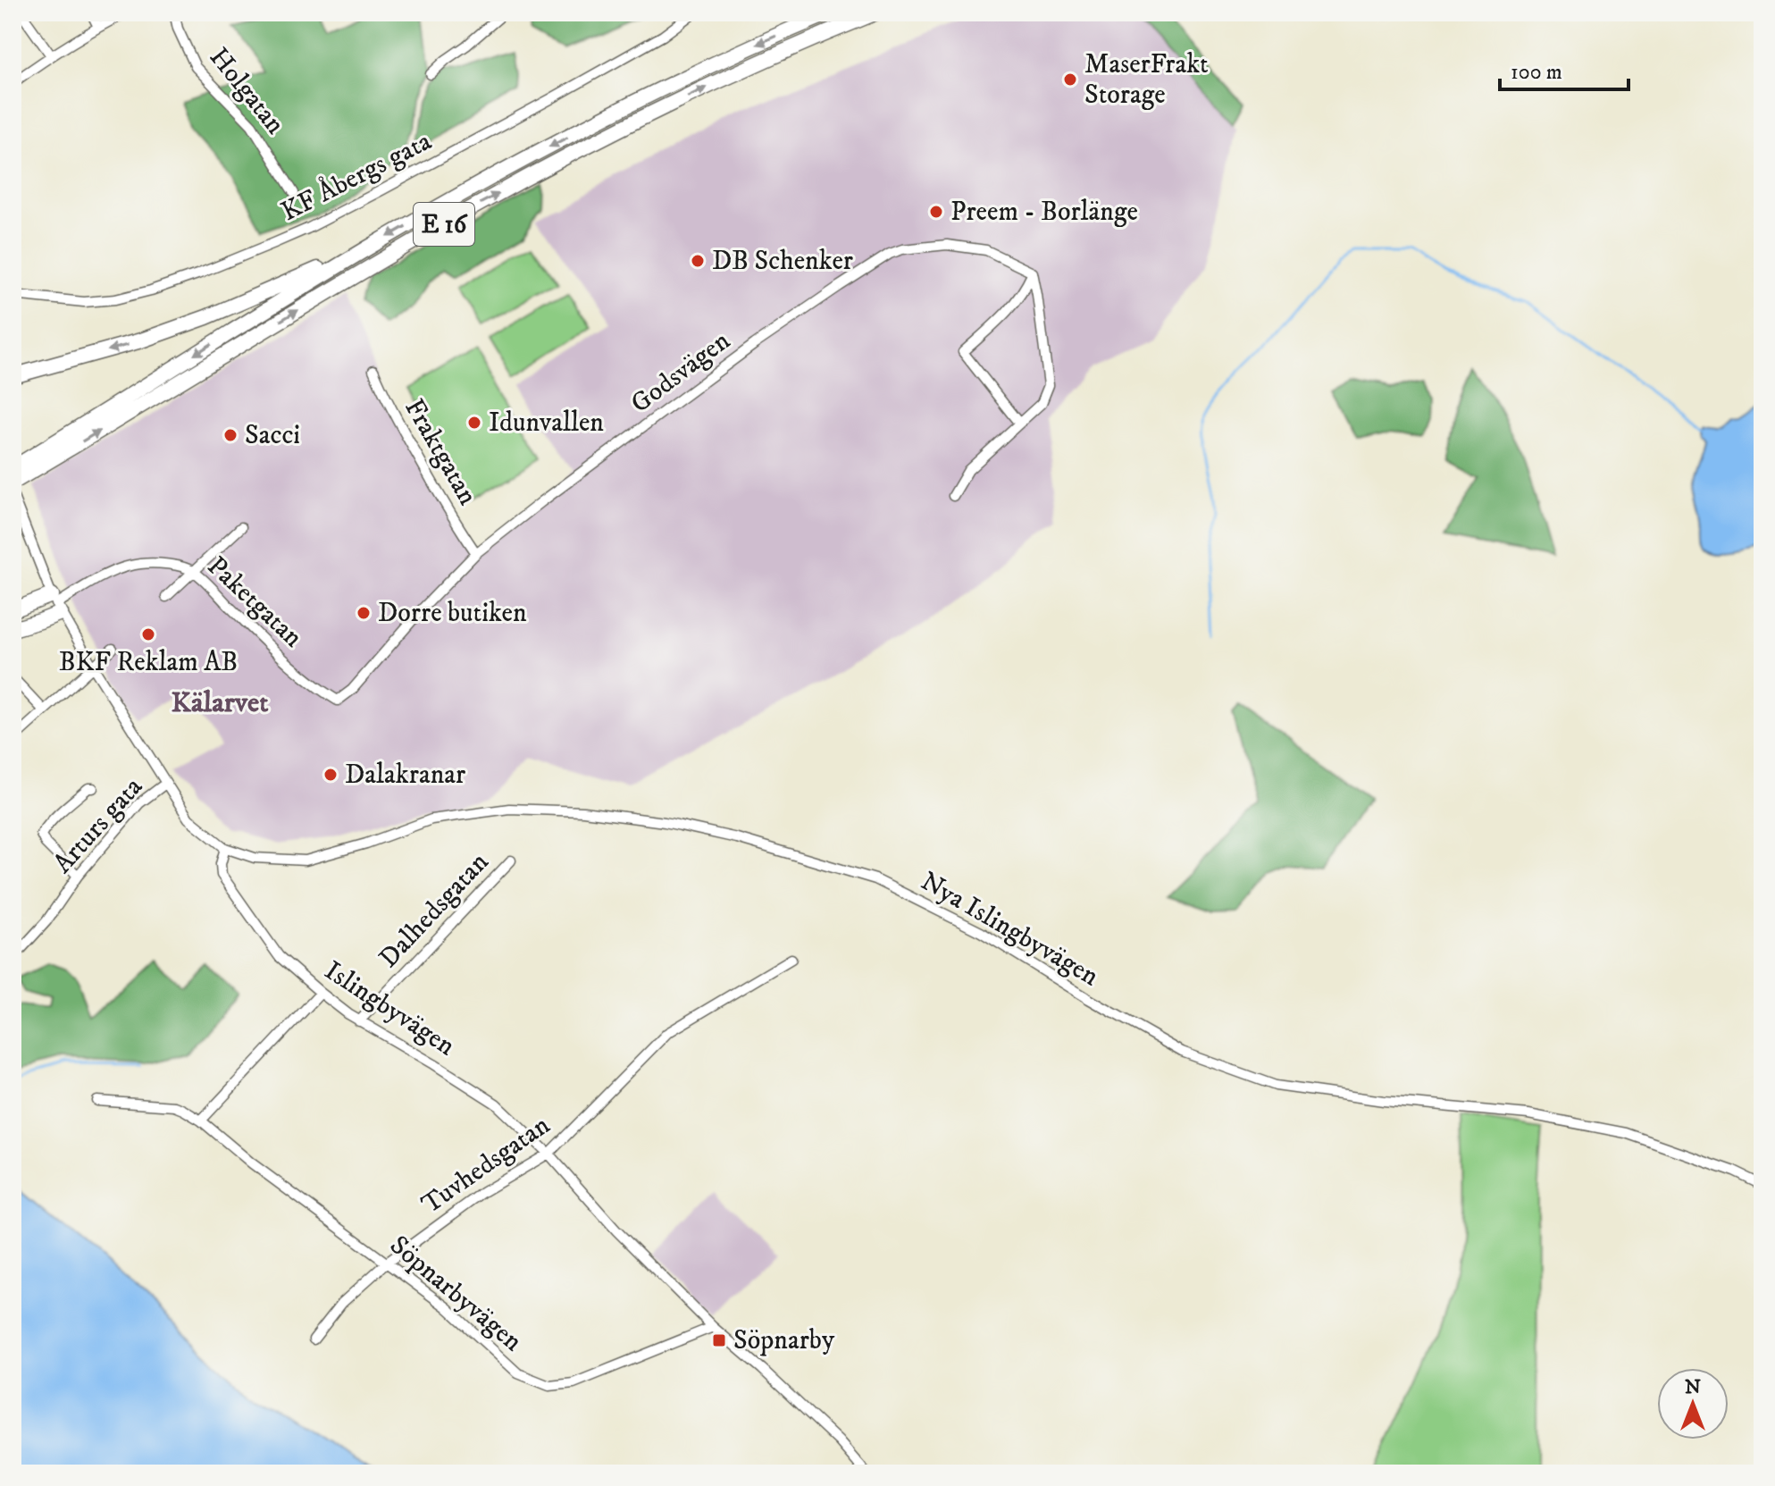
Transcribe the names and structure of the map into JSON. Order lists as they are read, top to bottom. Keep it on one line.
{"streets":{"highway":["E 16"],"street":["Holgatan","KF Åbergs gata","Godsvägen","Fraktgatan","Paketgatan","Arturs gata","Dalhedsgatan","Nya Islingbyvägen","Islingbyvägen","Tuvhedsgatan","Söpnarbyvägen"]},"crossings":[["Godsvägen","Fraktgatan"],["Godsvägen","Paketgatan"],["Dalhedsgatan","Islingbyvägen"],["Nya Islingbyvägen","Islingbyvägen"],["Islingbyvägen","Tuvhedsgatan"],["Islingbyvägen","Söpnarbyvägen"],["Tuvhedsgatan","Söpnarbyvägen"]],"districts":["Kälarvet"],"places":{"other":["MaserFrakt Storage","Preem - Borlänge","DB Schenker","Idunvallen","Sacci","Dorre butiken","BKF Reklam AB","Dalakranar"],"transit":["Söpnarby"]},"scale_bar":"100 m","north":"top"}
